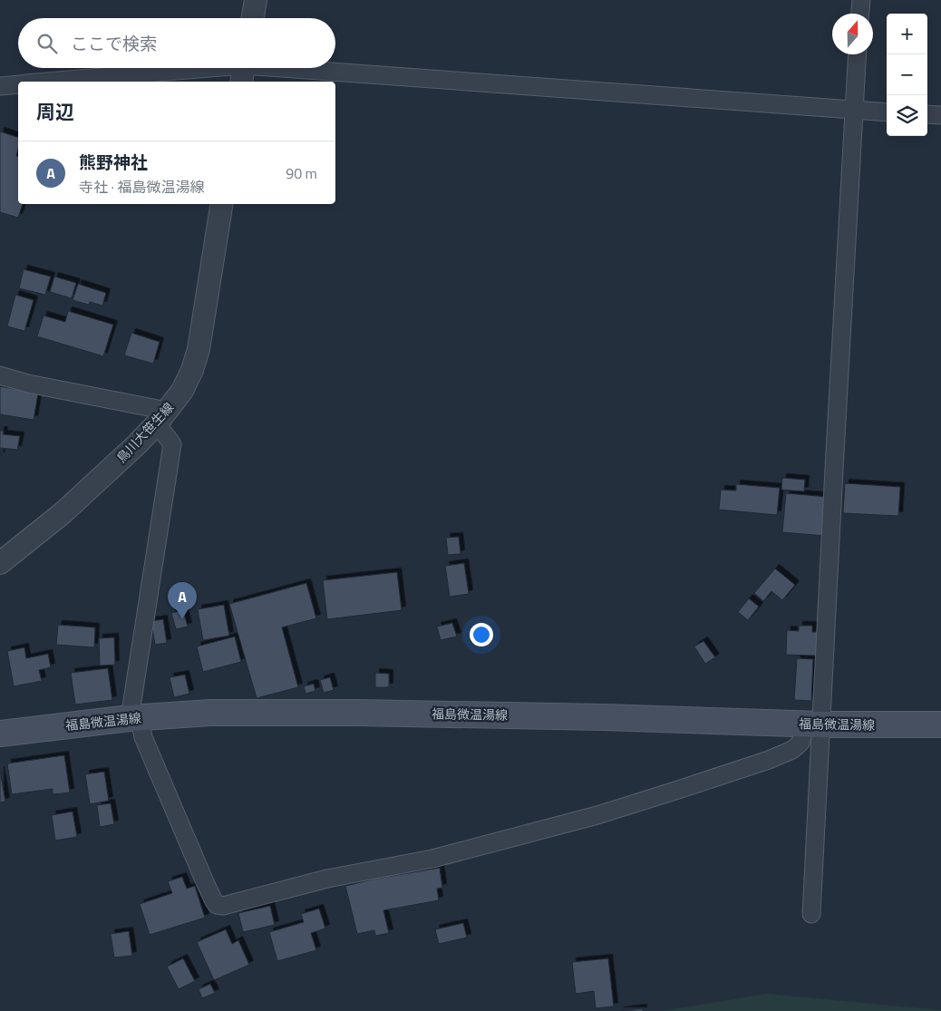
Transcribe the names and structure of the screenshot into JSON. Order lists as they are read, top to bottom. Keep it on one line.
{"streets":{"main road":["福島微温湯線"],"street":["鳥川大笹生線"]},"north":"top","page":{"map_buttons":["+","−"],"search":"ここで検索","heading":"周辺","list":[{"mark":"A","name":"熊野神社","note":"寺社 · 福島微温湯線","value":"90 m"}],"pins":"A"}}
